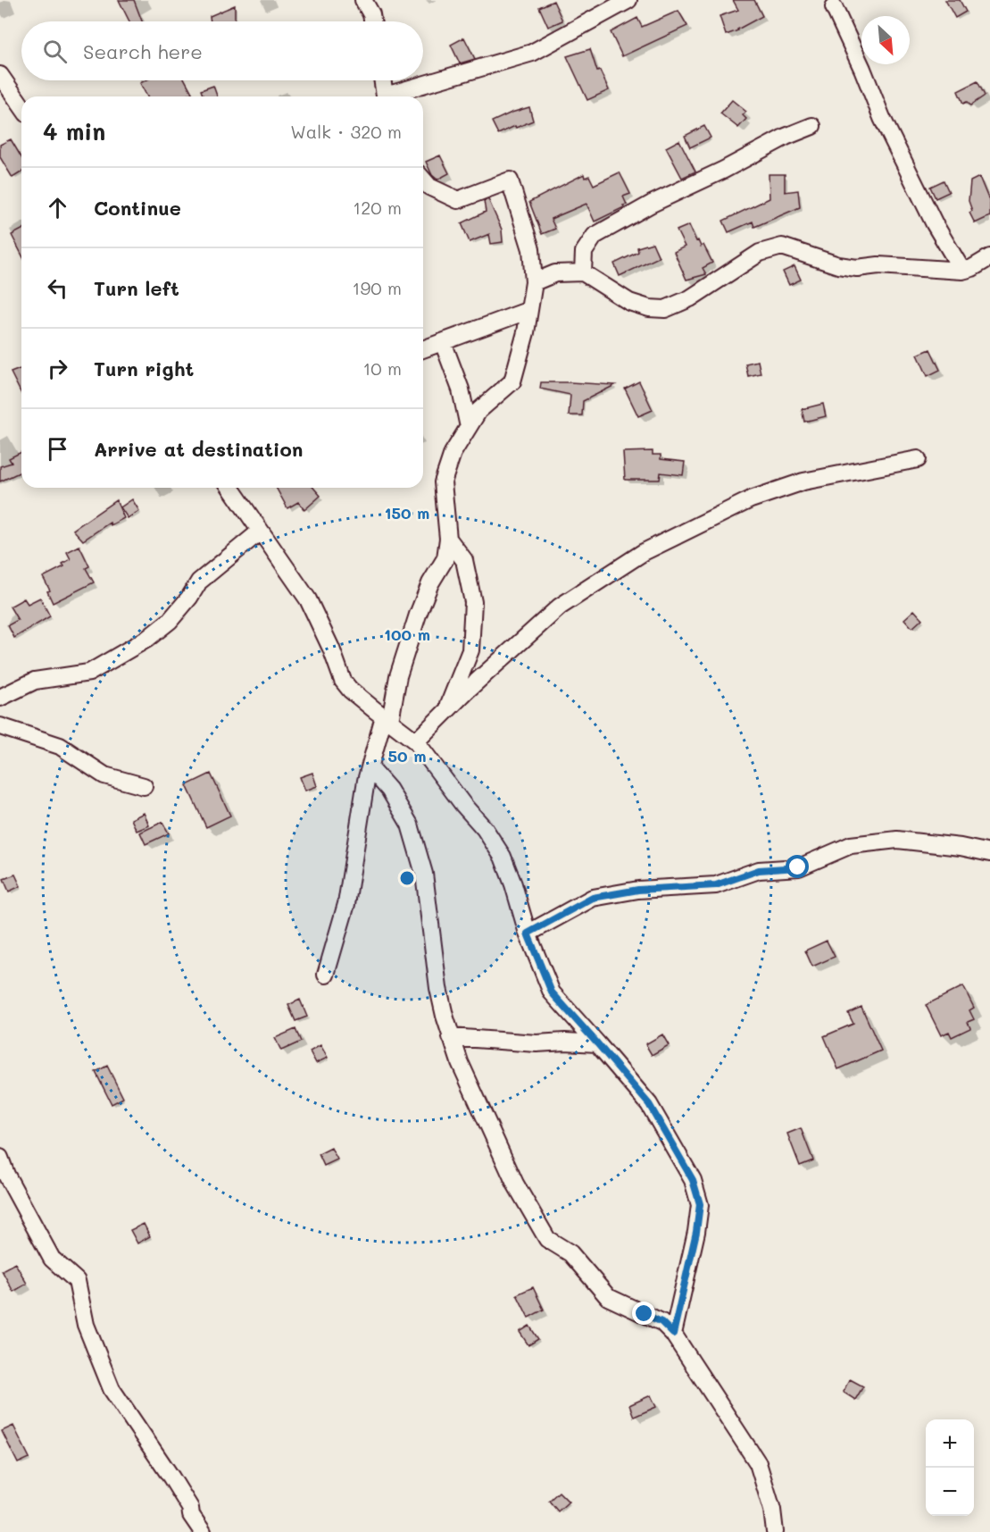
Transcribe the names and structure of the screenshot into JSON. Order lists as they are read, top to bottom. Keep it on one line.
{"north":"bottom right","page":{"search":"Search here","heading":["4 min","Walk · 320 m"],"list":[["Continue","120 m"],["Turn left","190 m"],["Turn right","10 m"],"Arrive at destination"],"map_buttons":["+","−"]},"rings":["150 m","100 m","50 m"]}
